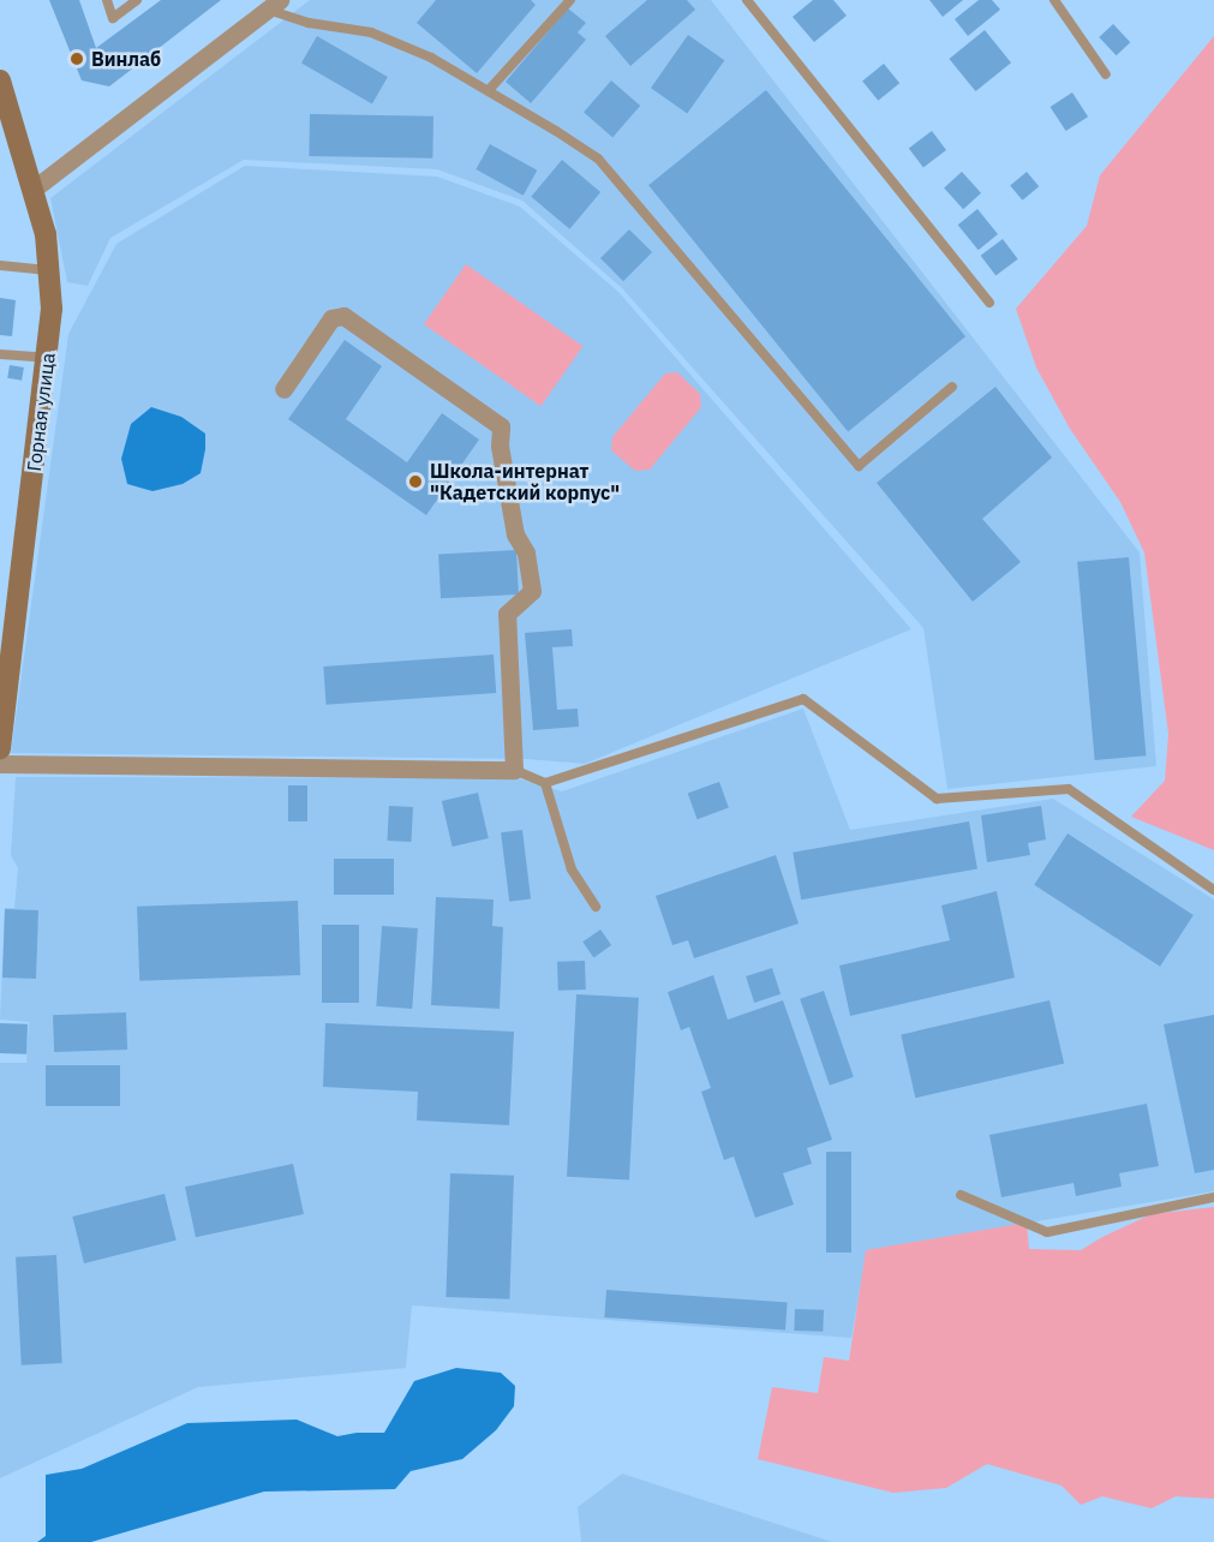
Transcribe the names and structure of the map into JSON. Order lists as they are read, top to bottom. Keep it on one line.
{"streets":{"street":["Горная улица"]},"places":["Винлаб","Школа-интернат \"Кадетский корпус\""]}
